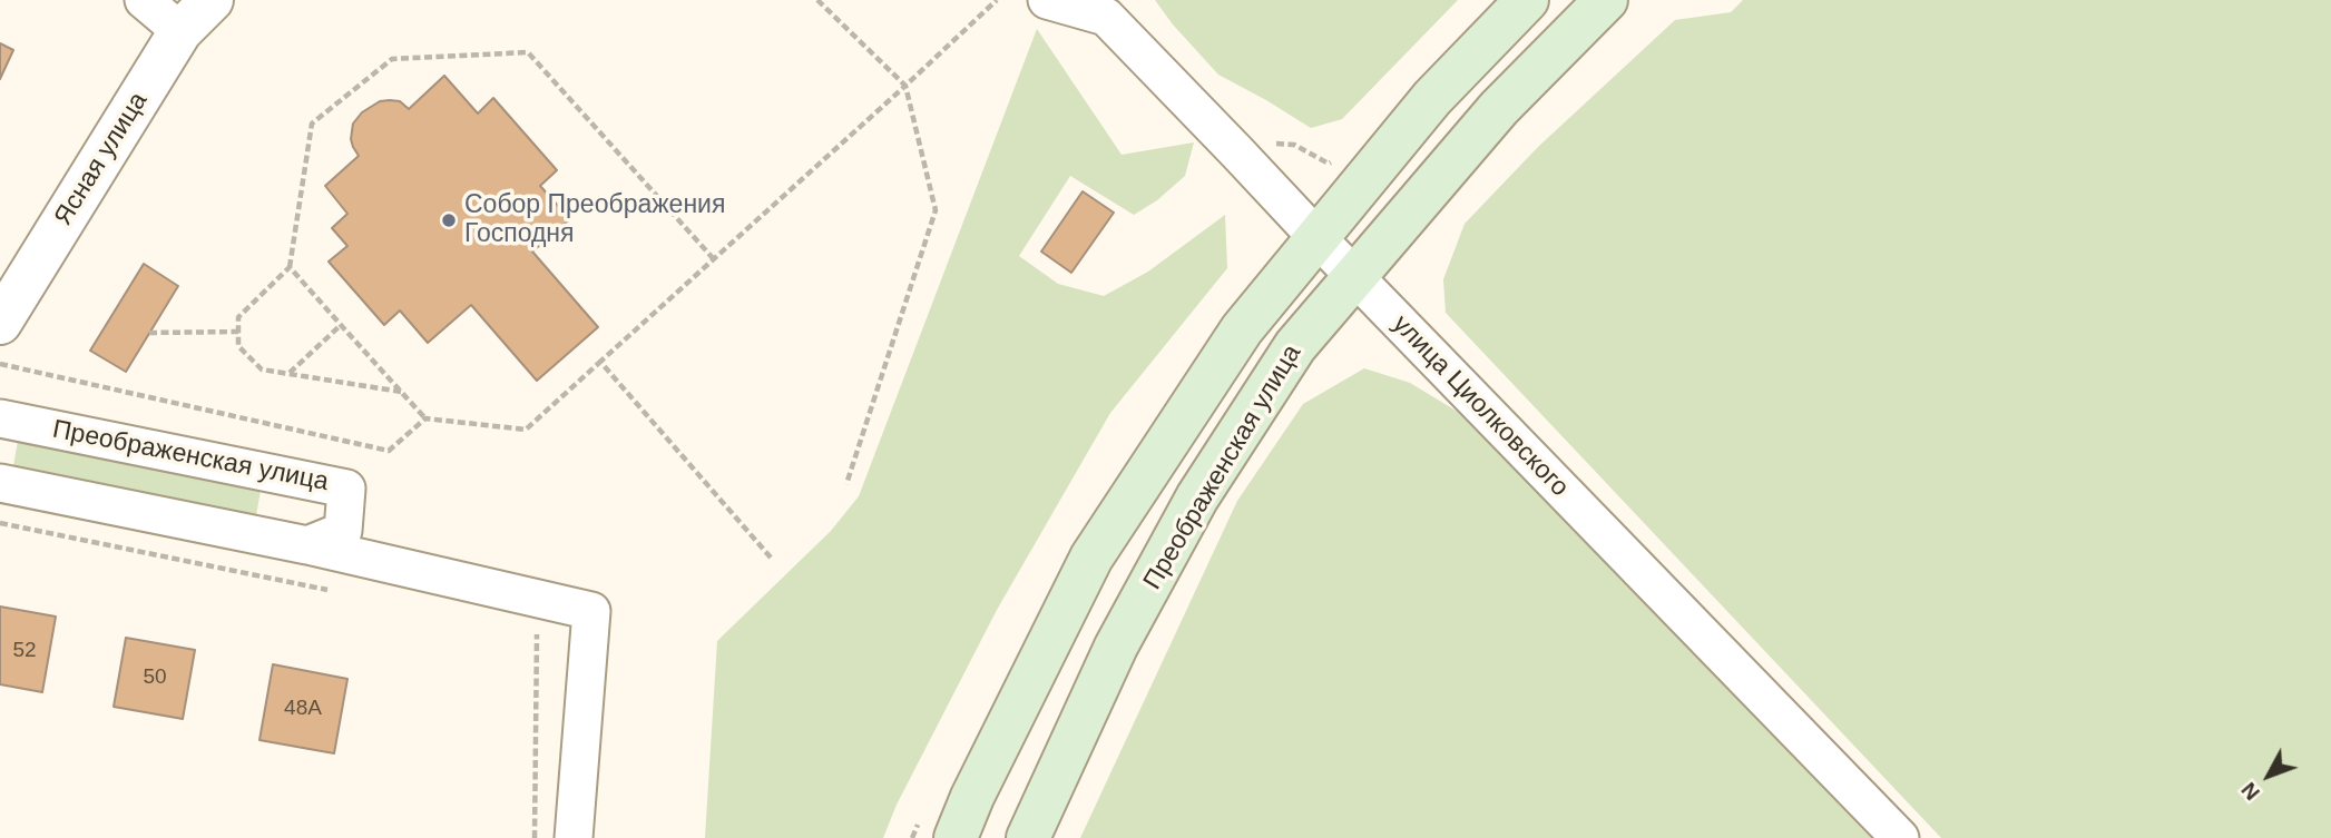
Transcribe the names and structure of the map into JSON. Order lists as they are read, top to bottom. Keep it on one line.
{"streets":{"main road":["Преображенская улица"],"street":["Ясная улица","улица Циолковского"]},"crossings":[["улица Циолковского","Преображенская улица"]],"places":["Собор Преображения Господня"],"house_numbers":["52","50","48А"],"north":"bottom left"}
